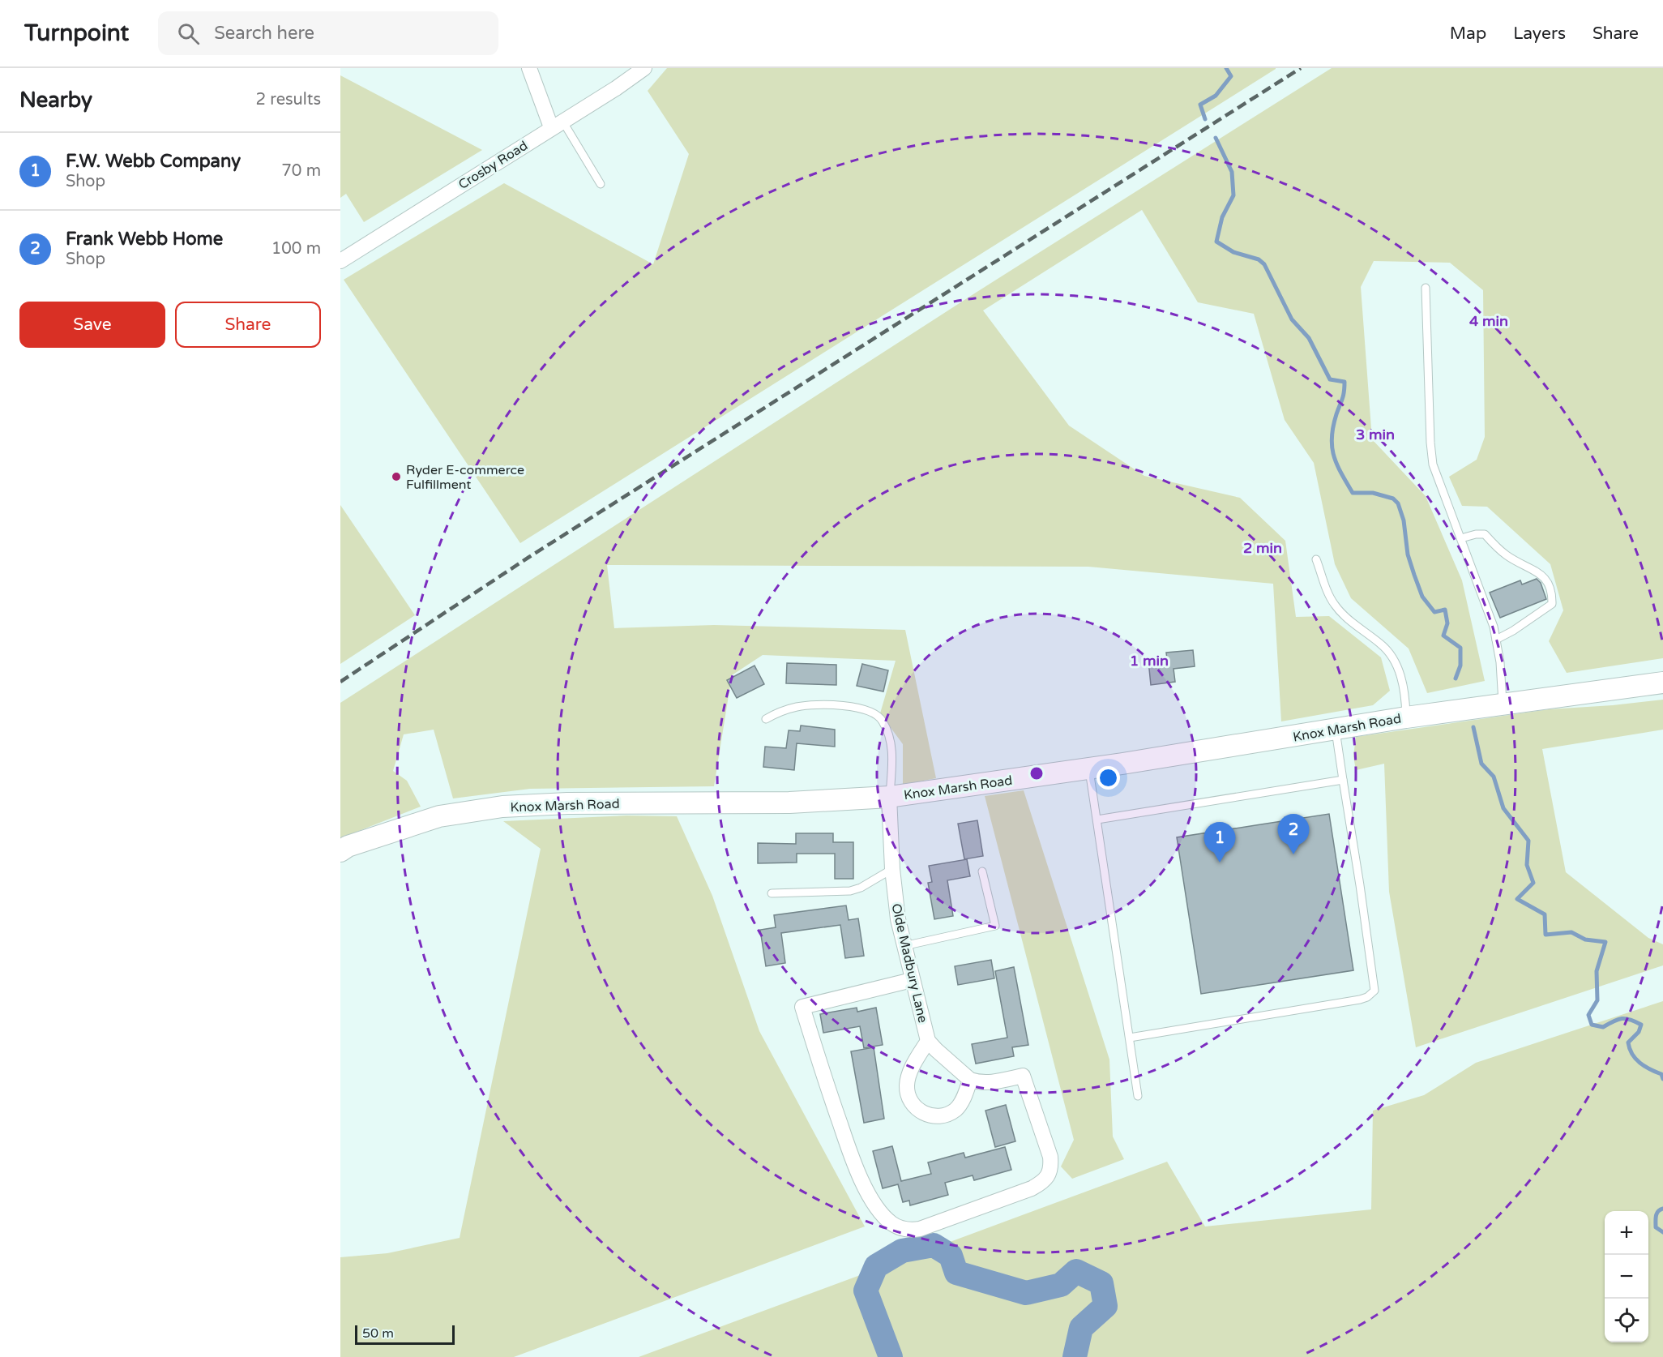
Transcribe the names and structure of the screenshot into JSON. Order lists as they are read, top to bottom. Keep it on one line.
{"streets":{"main road":["Knox Marsh Road"],"street":["Crosby Road","Olde Madbury Lane"]},"crossings":[["Knox Marsh Road","Olde Madbury Lane"]],"places":["Ryder E-commerce Fulfillment"],"scale_bar":"50 m","page":{"header":"Turnpoint","search":"Search here","nav":["Map","Layers","Share"],"heading":["Nearby","2 results"],"list":[{"mark":"1","name":"F.W. Webb Company","note":"Shop","value":"70 m"},{"mark":"2","name":"Frank Webb Home","note":"Shop","value":"100 m"}],"buttons":["Save","Share"],"pins":["2","1"],"map_buttons":["+","−"],"scale":"50 m"},"rings":["4 min","3 min","2 min","1 min"]}
